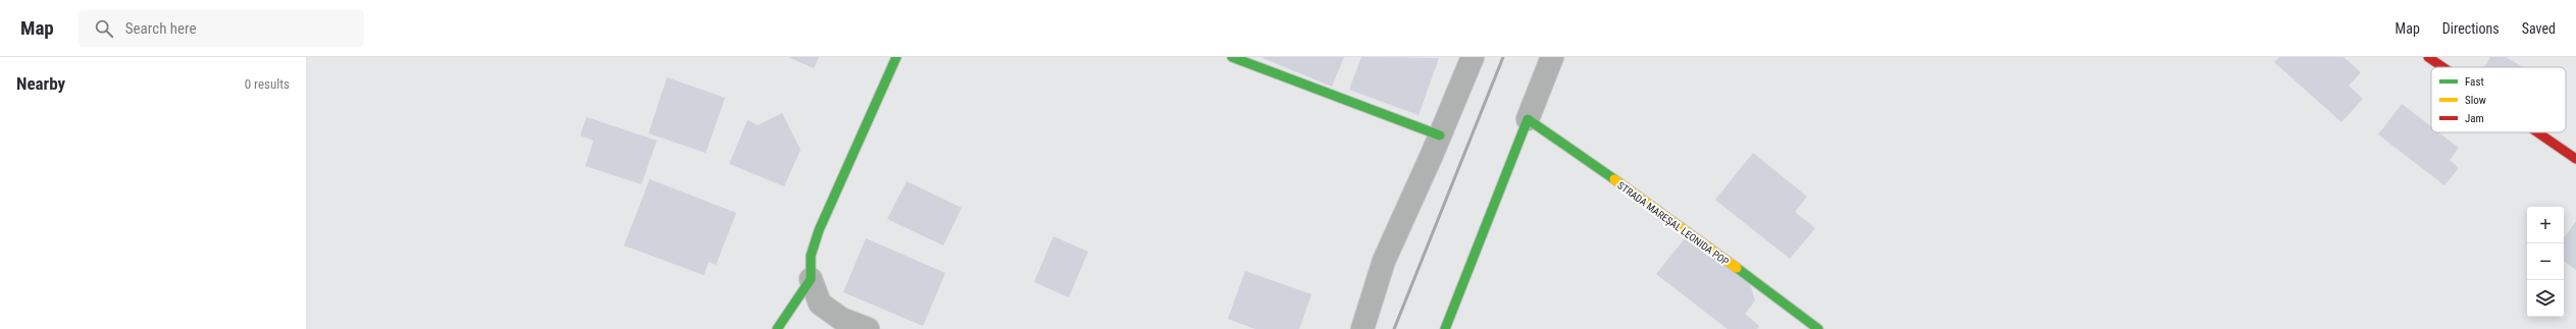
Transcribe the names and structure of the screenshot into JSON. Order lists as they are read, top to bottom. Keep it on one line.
{"streets":{"street":["STRADA MAREȘAL LEONIDA POP"]},"legend":["Fast","Slow","Jam"],"page":{"header":"Map","search":"Search here","nav":["Map","Directions","Saved"],"heading":["Nearby","0 results"],"map_buttons":["+","−"]}}
